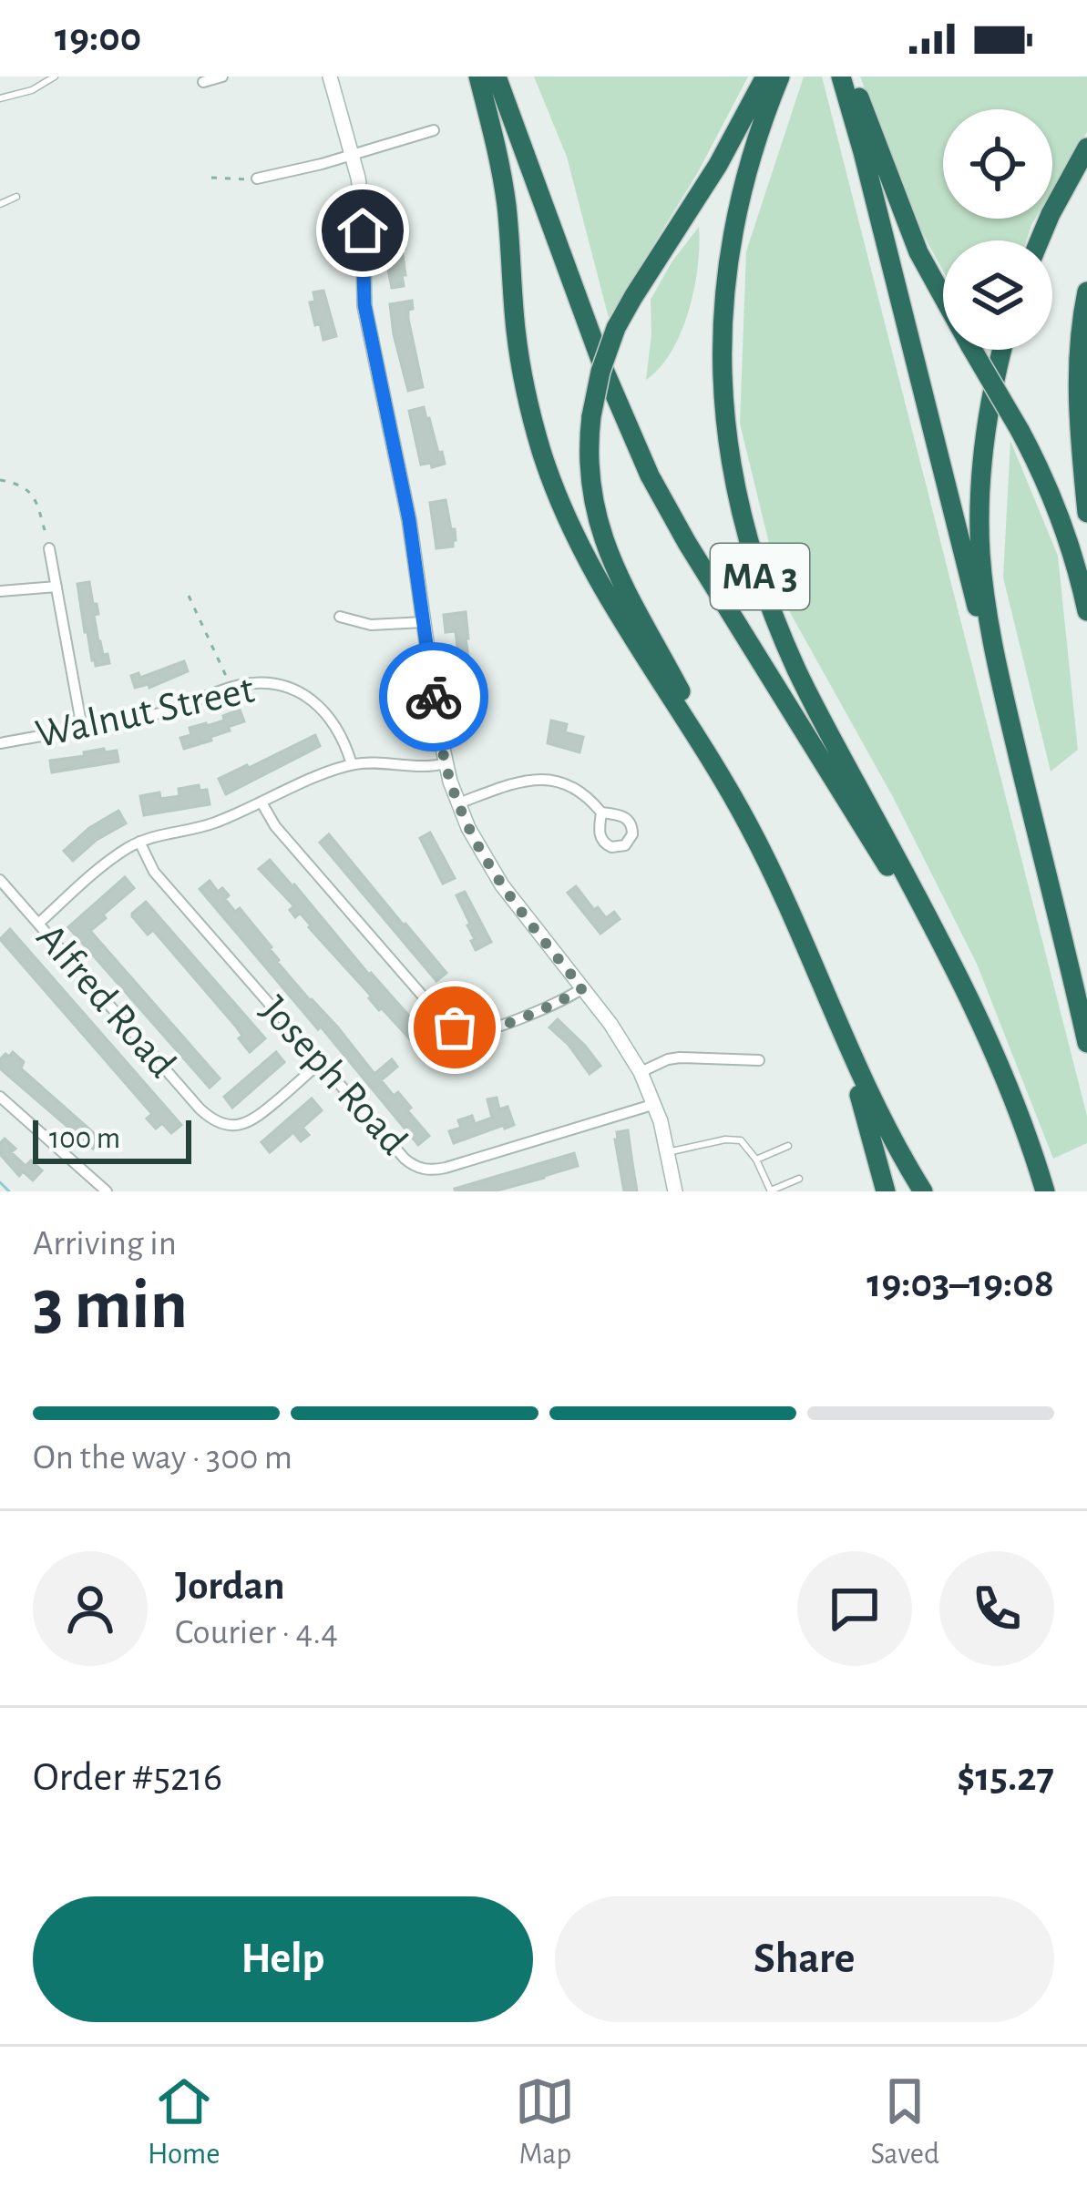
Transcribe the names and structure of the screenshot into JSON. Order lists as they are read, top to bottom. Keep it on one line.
{"streets":{"highway":["MA 3"],"street":["Walnut Street","Alfred Road","Joseph Road"]},"crossings":[["Alfred Road","Joseph Road"]],"scale_bar":"100 m","page":{"status":"19:00","scale":"100 m","heading":["3 min","Arriving in","19:03–19:08"],"panel":["Jordan","Courier · 4.4","Order #5216","$15.27"],"bar":"On the way · 300 m","buttons":["Help","Share"],"tabs":["Home","Map","Saved"]}}
